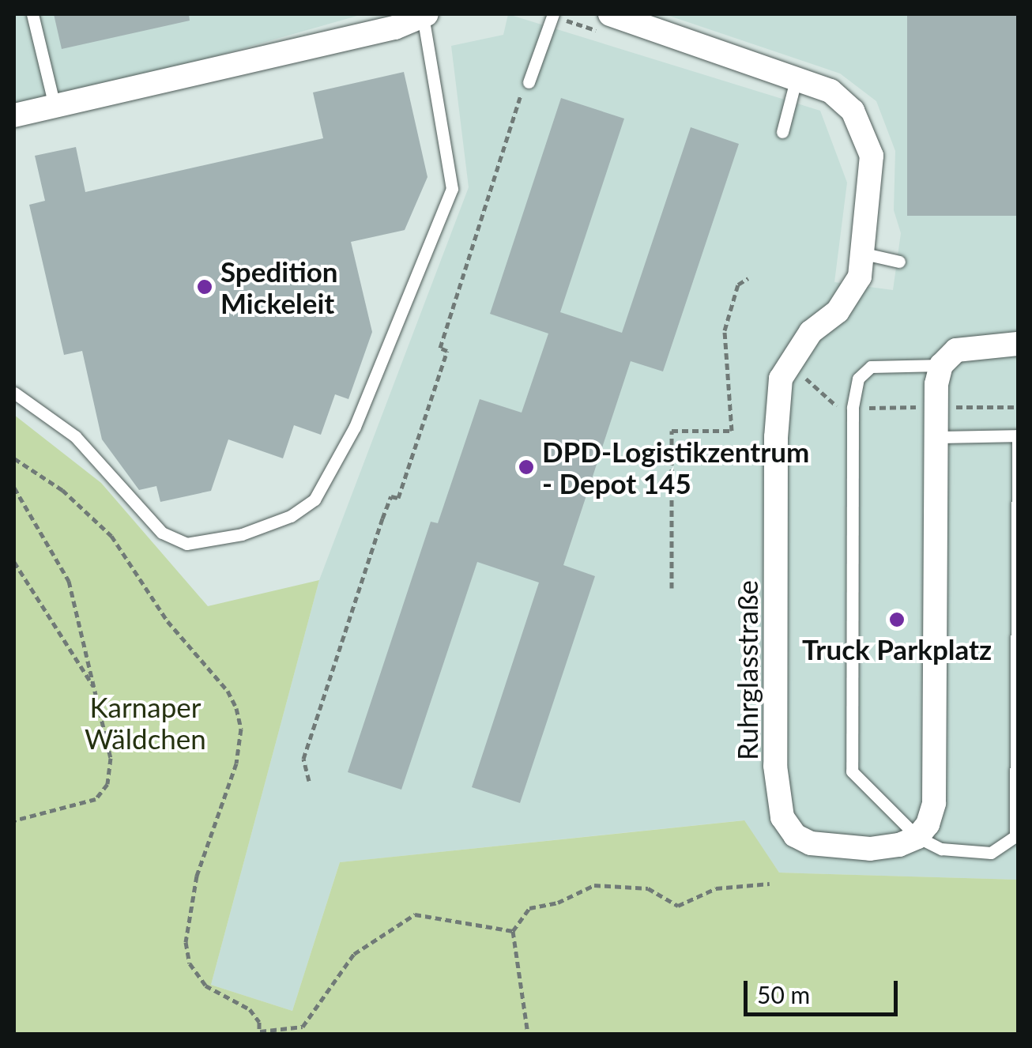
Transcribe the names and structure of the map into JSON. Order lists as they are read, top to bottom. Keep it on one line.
{"streets":{"street":["Ruhrglasstraße"]},"parks":["Karnaper Wäldchen"],"places":["Spedition Mickeleit","DPD-Logistikzentrum - Depot 145","Truck Parkplatz"],"scale_bar":"50 m"}
